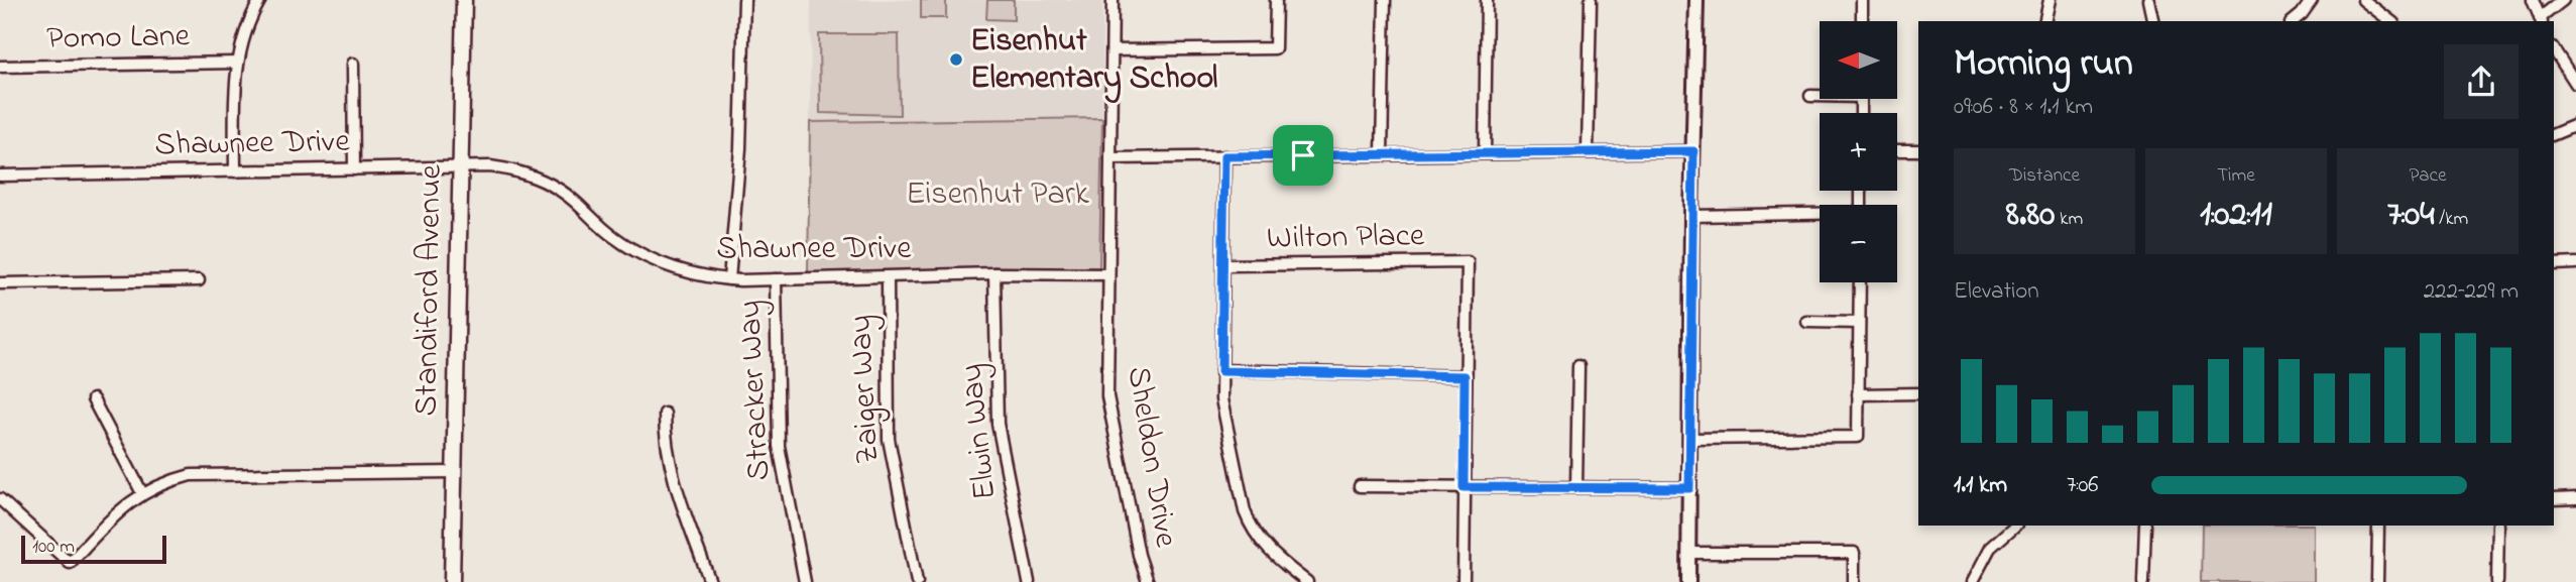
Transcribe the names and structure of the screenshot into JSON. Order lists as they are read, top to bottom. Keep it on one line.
{"streets":{"main road":["Standiford Avenue"],"street":["Pomo Lane","Shawnee Drive","Wilton Place","Zaiger Way","Stracker Way","Elwin Way","Sheldon Drive"]},"crossings":[["Shawnee Drive","Standiford Avenue"],["Shawnee Drive","Zaiger Way"],["Shawnee Drive","Stracker Way"],["Shawnee Drive","Elwin Way"],["Shawnee Drive","Sheldon Drive"]],"parks":["Eisenhut Park"],"places":["Eisenhut Elementary School"],"scale_bar":"100 m","north":"left","page":{"map_buttons":["+","−"],"heading":["Morning run","09:06 · 8 × 1.1 km"],"stats":[["Distance","8.80 km"],["Time","1:02:11"],["Pace","7:04 /km"]],"chart":["Elevation","222–229 m"],"list":[{"name":"1.1 km","note":"7:06"}],"scale":"100 m"}}
